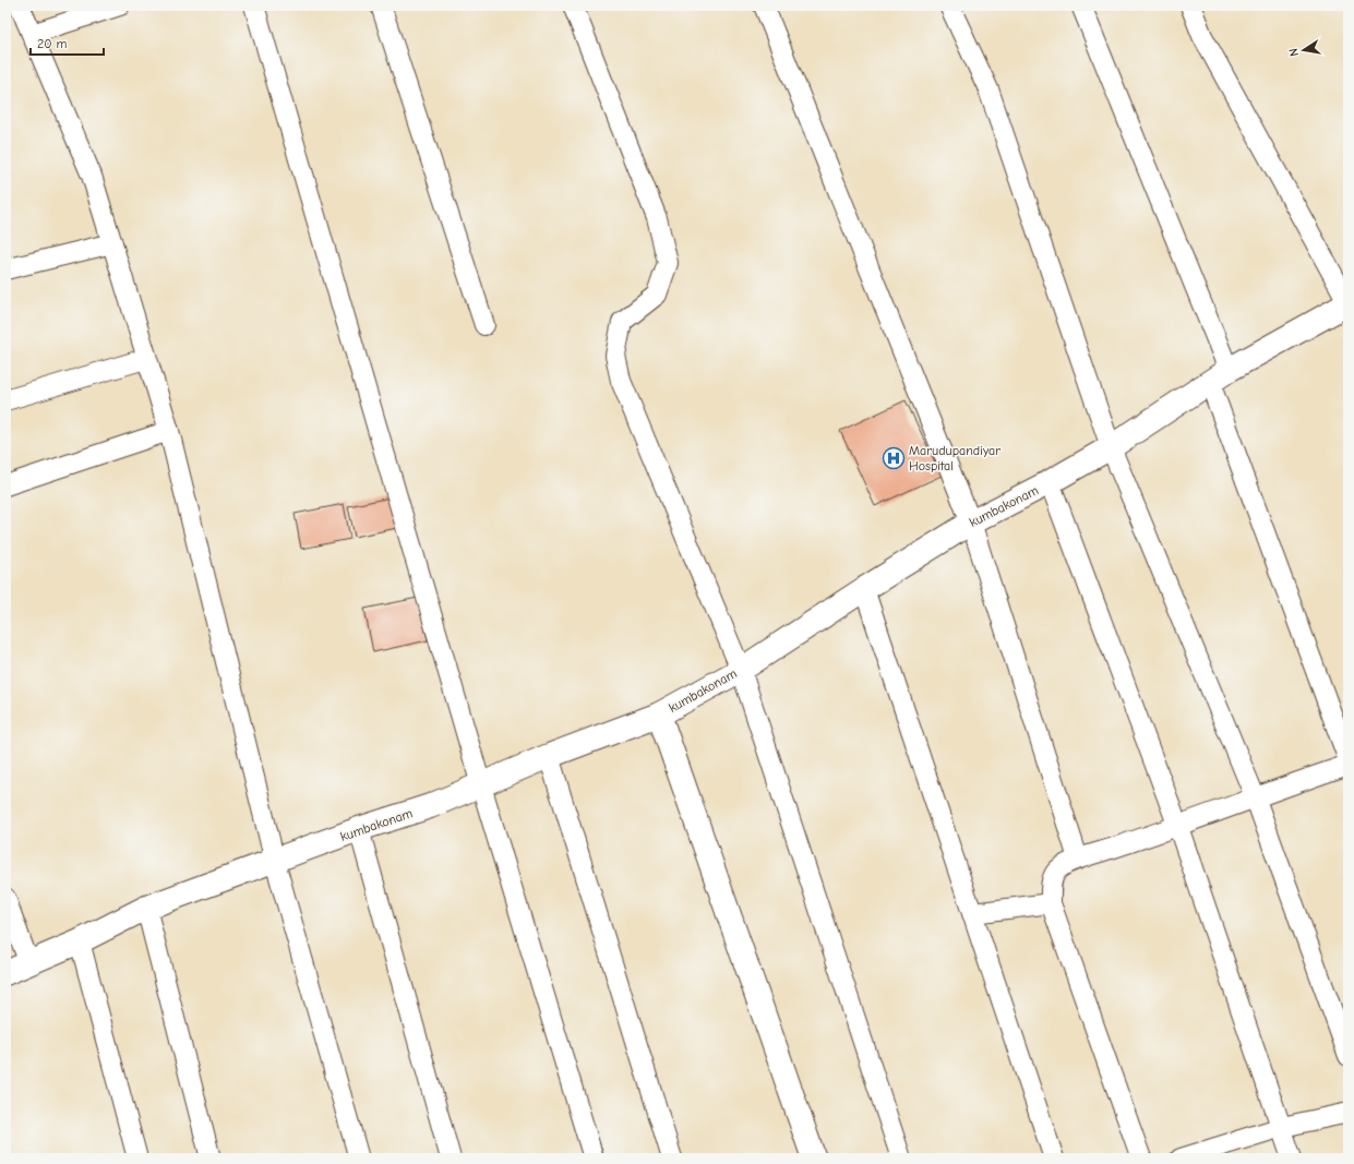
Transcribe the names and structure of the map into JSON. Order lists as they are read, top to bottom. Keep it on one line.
{"streets":{"street":["kumbakonam"]},"places":{"hospital":["Marudupandiyar Hospital"]},"scale_bar":"20 m","north":"left"}
